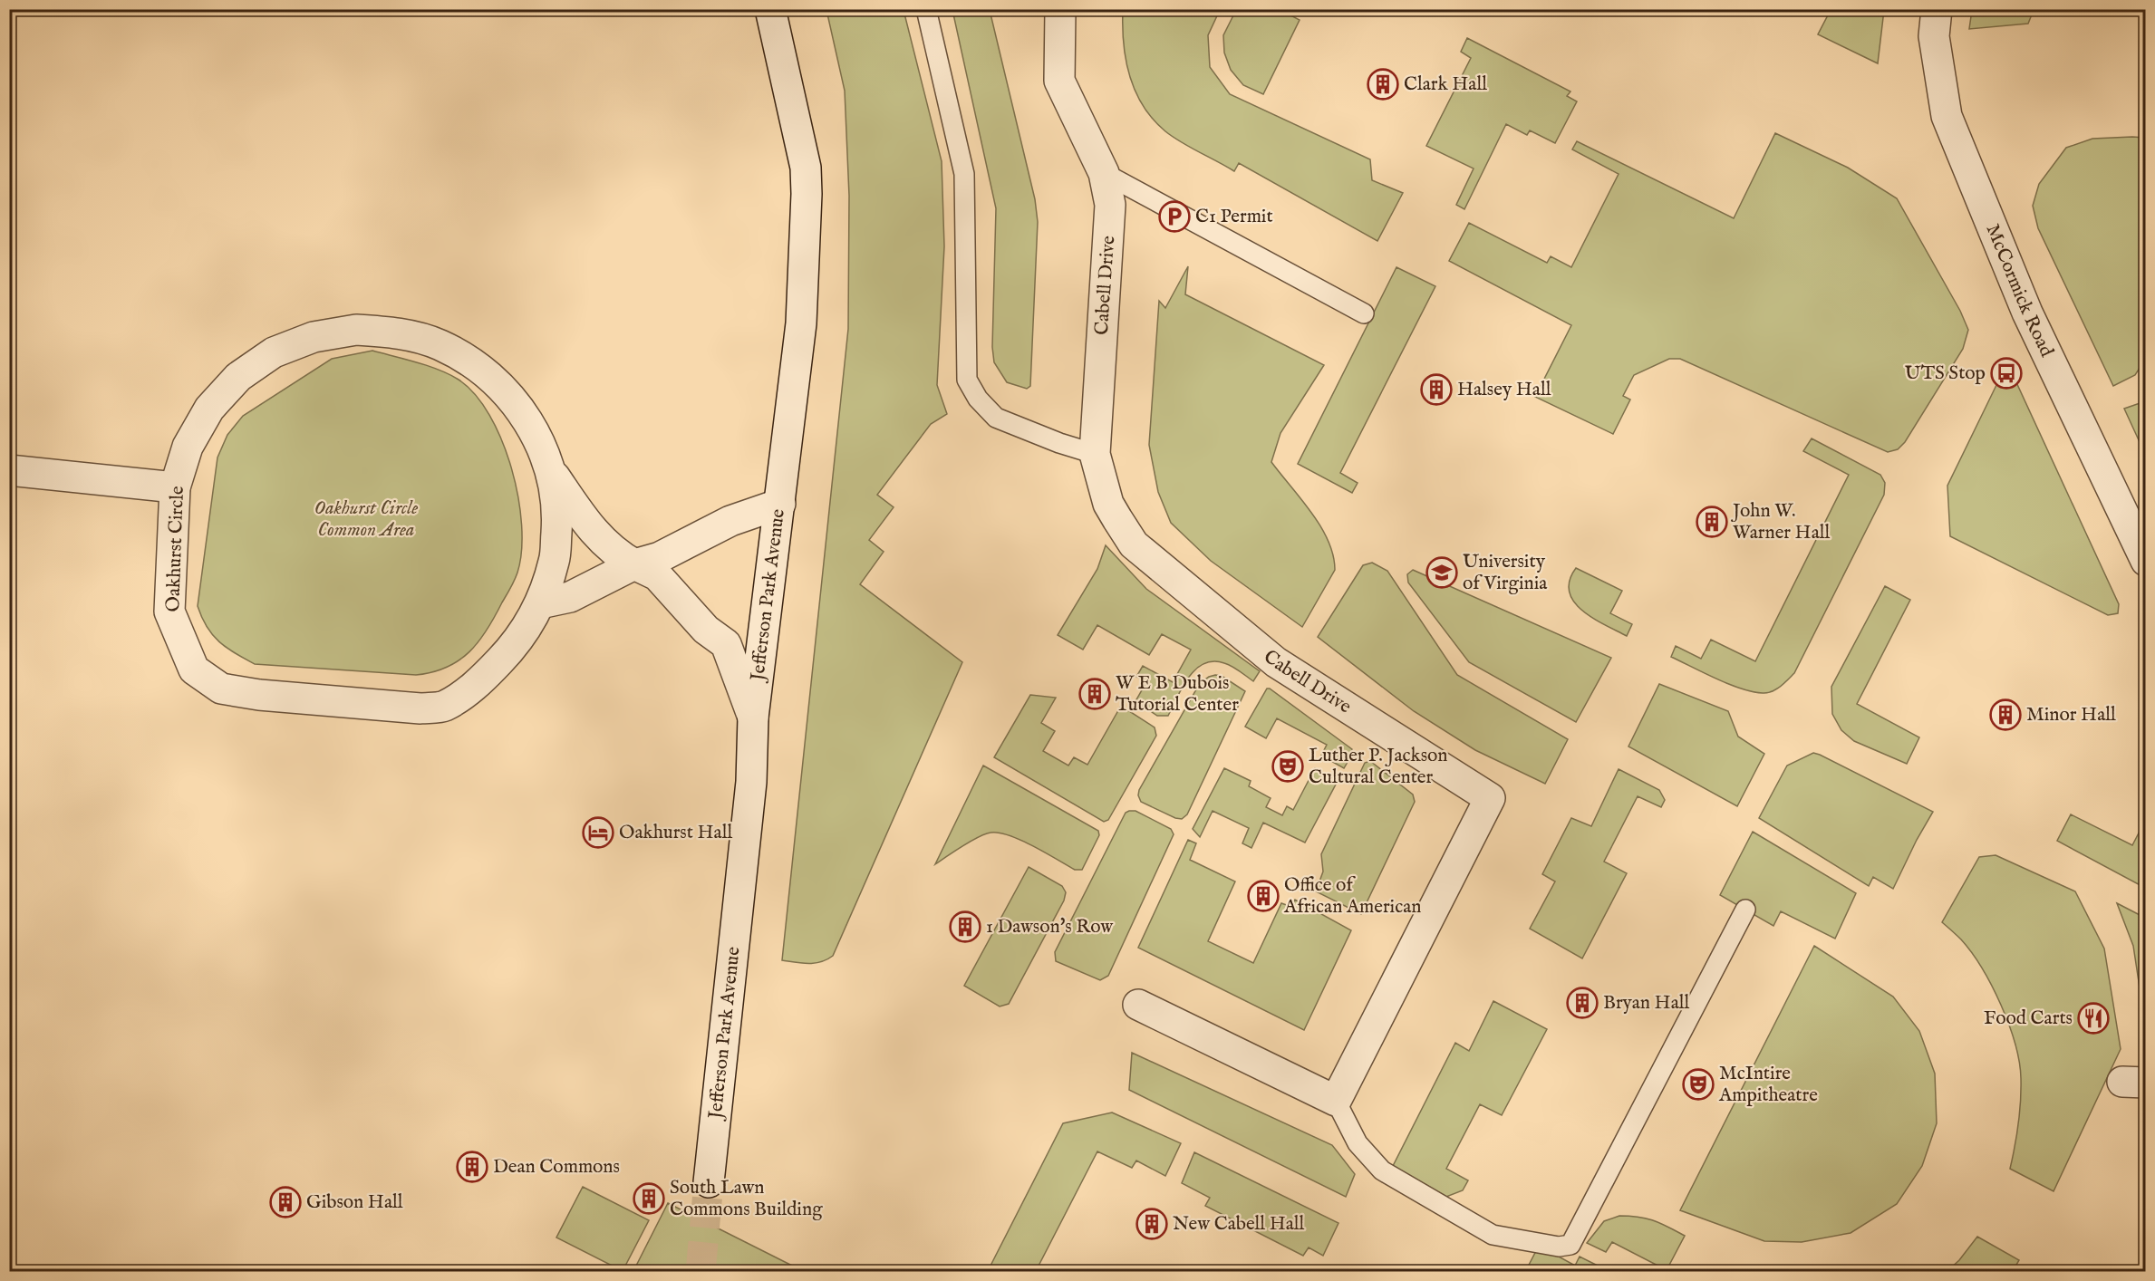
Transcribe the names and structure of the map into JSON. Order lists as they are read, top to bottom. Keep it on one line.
{"streets":{"street":["Cabell Drive","McCormick Road","Oakhurst Circle","Jefferson Park Avenue"]},"parks":["Oakhurst Circle Common Area"],"places":{"building":["Clark Hall","Halsey Hall","John W. Warner Hall","W E B Dubois Tutorial Center","Minor Hall","Office of African American","1 Dawson's Row","Bryan Hall","Dean Commons","South Lawn Commons Building","Gibson Hall","New Cabell Hall"],"parking":["C1 Permit"],"bus stop":["UTS Stop"],"school or university":["University of Virginia"],"theatre":["Luther P. Jackson Cultural Center","McIntire Ampitheatre"],"hotel":["Oakhurst Hall"],"restaurant":["Food Carts"]}}
